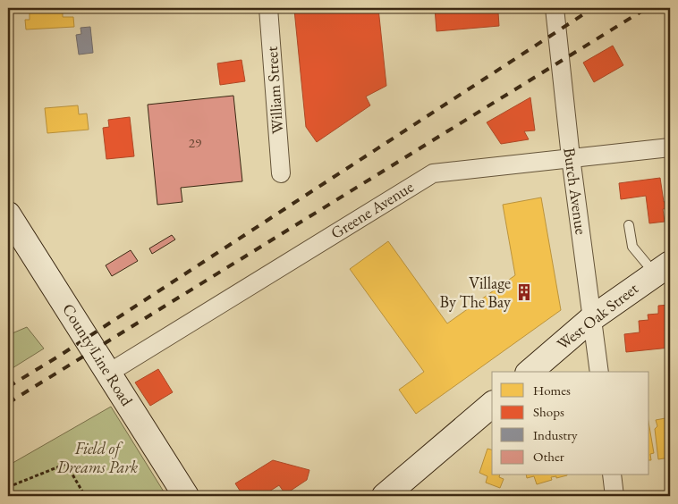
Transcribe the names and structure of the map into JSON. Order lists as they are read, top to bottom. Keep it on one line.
{"streets":{"main road":["West Oak Street","County Line Road"],"street":["William Street","Burch Avenue","Greene Avenue"]},"crossings":[["Burch Avenue","Greene Avenue"],["Burch Avenue","West Oak Street"],["Greene Avenue","County Line Road"]],"parks":["Field of Dreams Park"],"places":{"building":["Village By The Bay"]},"house_numbers":["29"],"legend":["Homes","Shops","Industry","Other"]}
